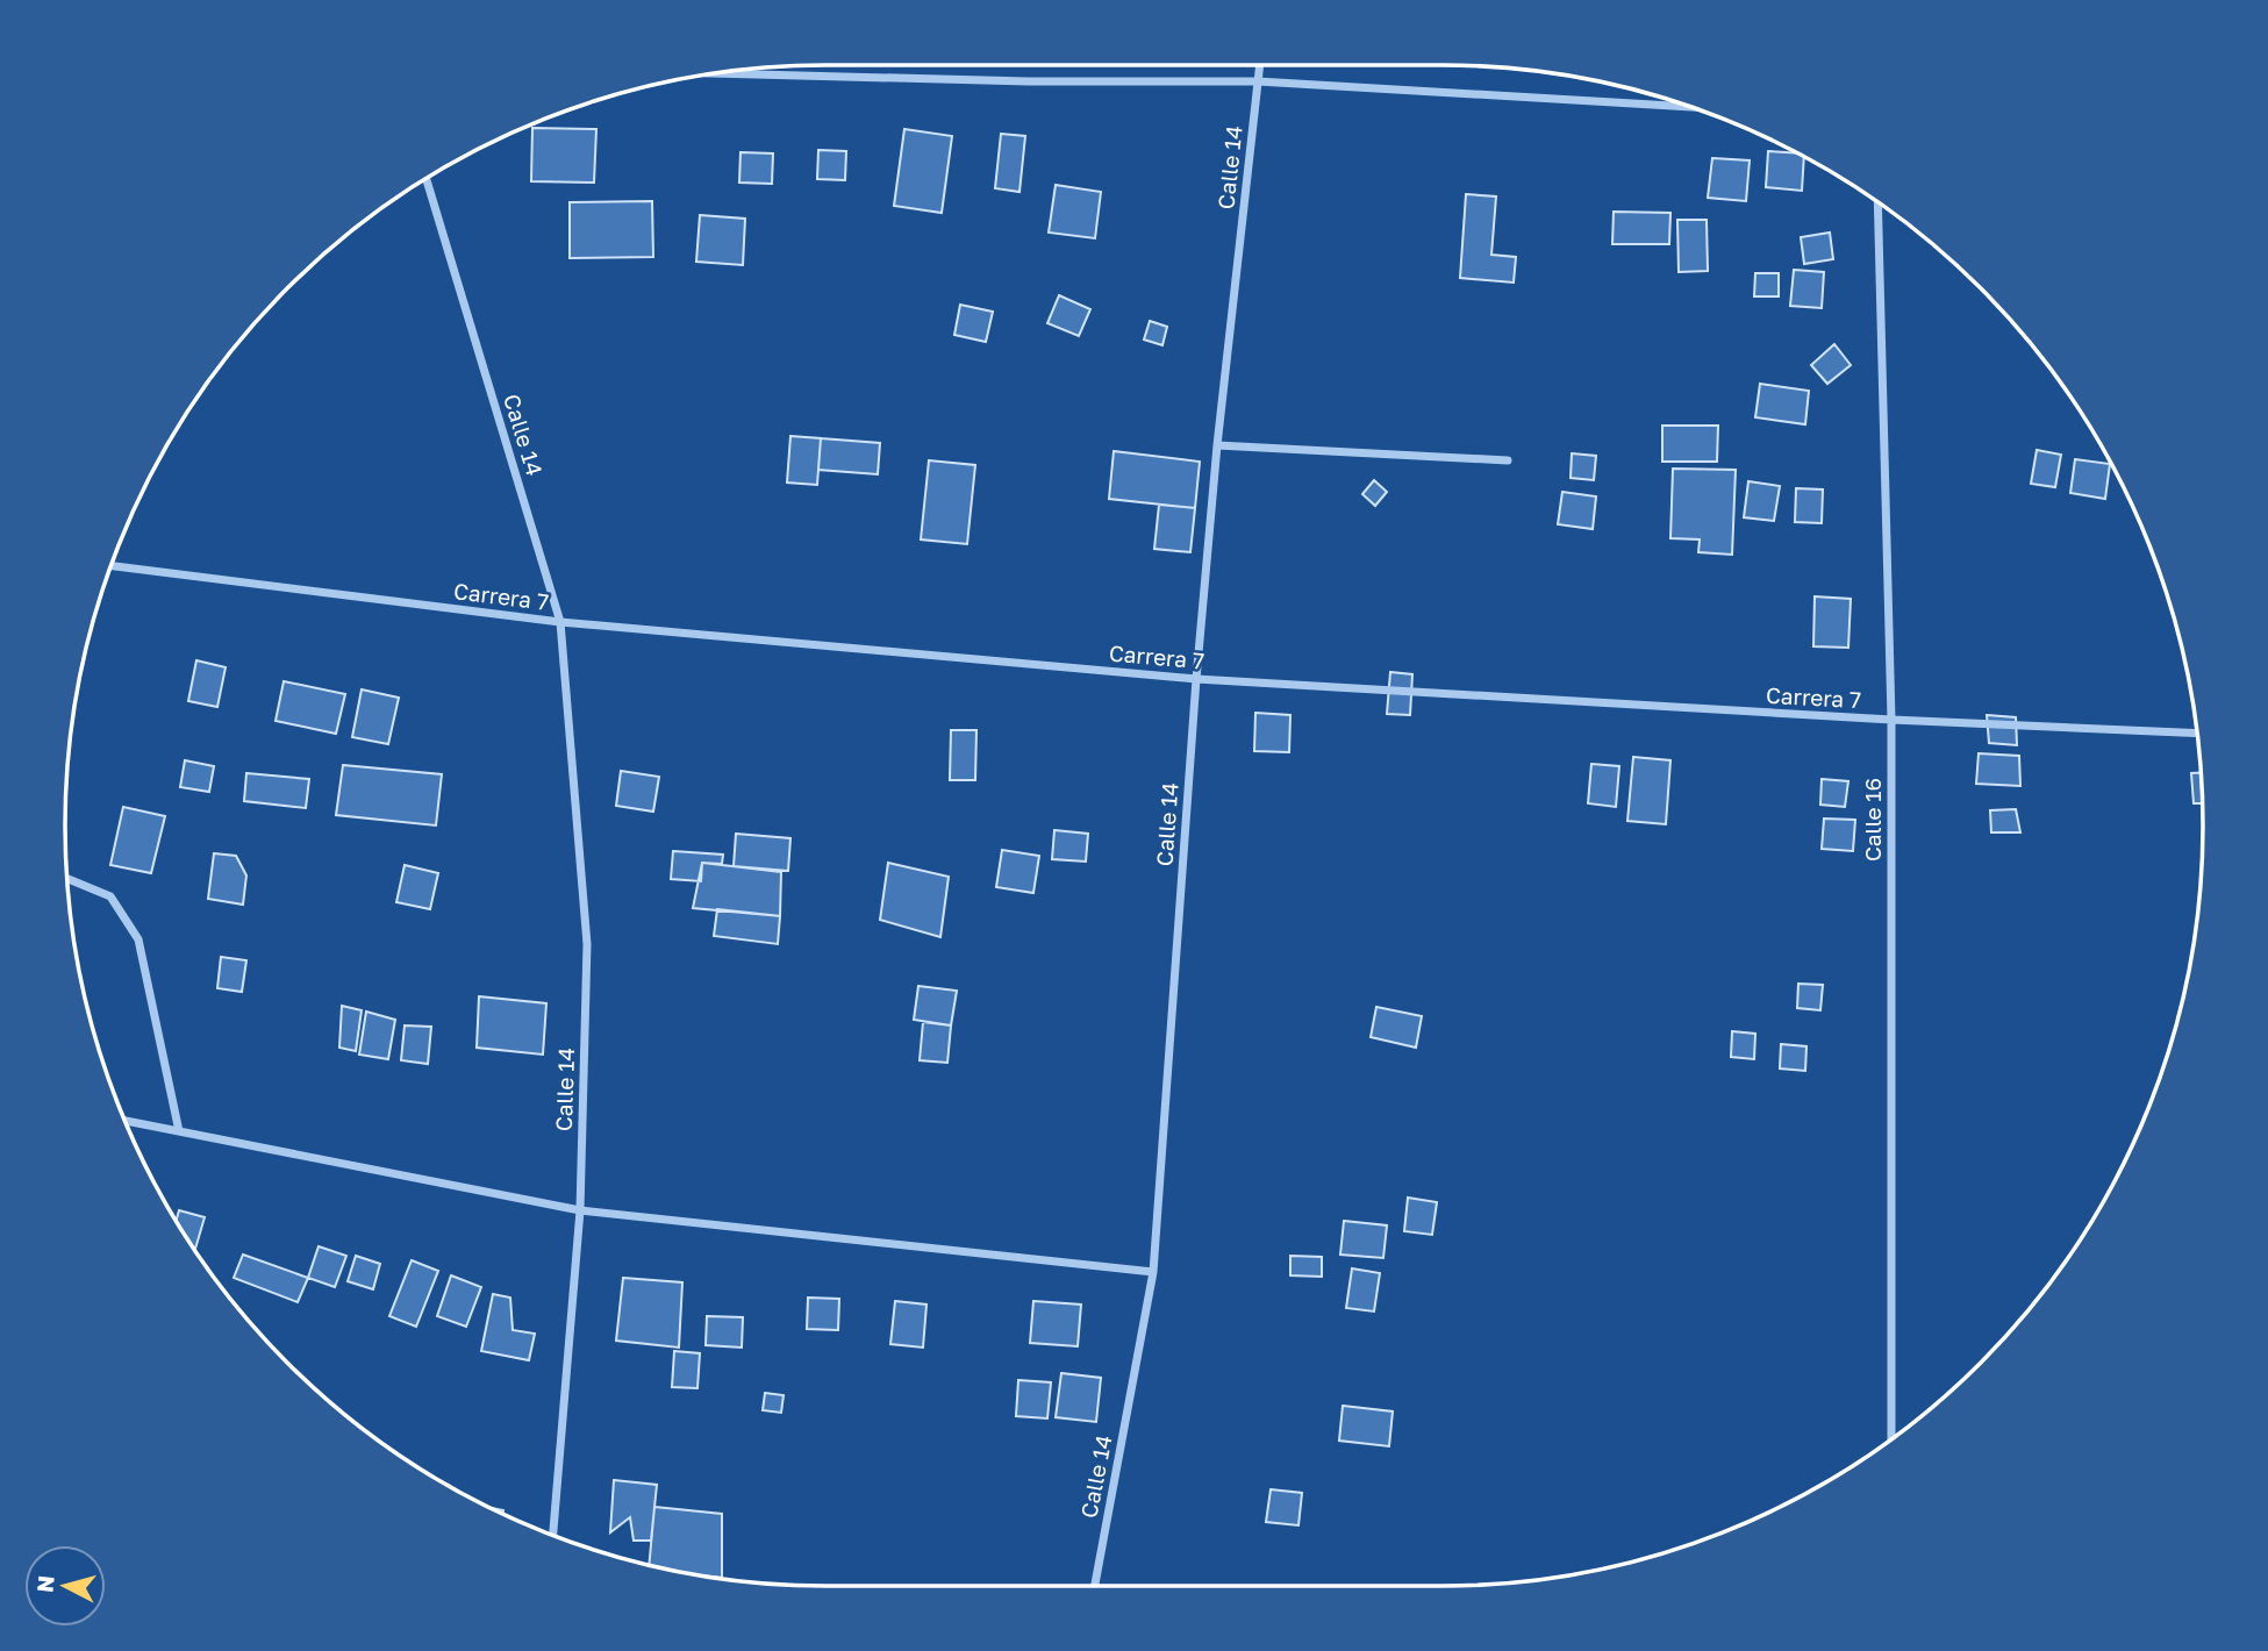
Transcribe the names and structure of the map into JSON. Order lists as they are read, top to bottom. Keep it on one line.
{"streets":{"street":["Calle 14","Carrera 7","Calle 16"]},"crossings":[["Calle 14","Carrera 7"],["Carrera 7","Calle 16"]],"north":"left"}
